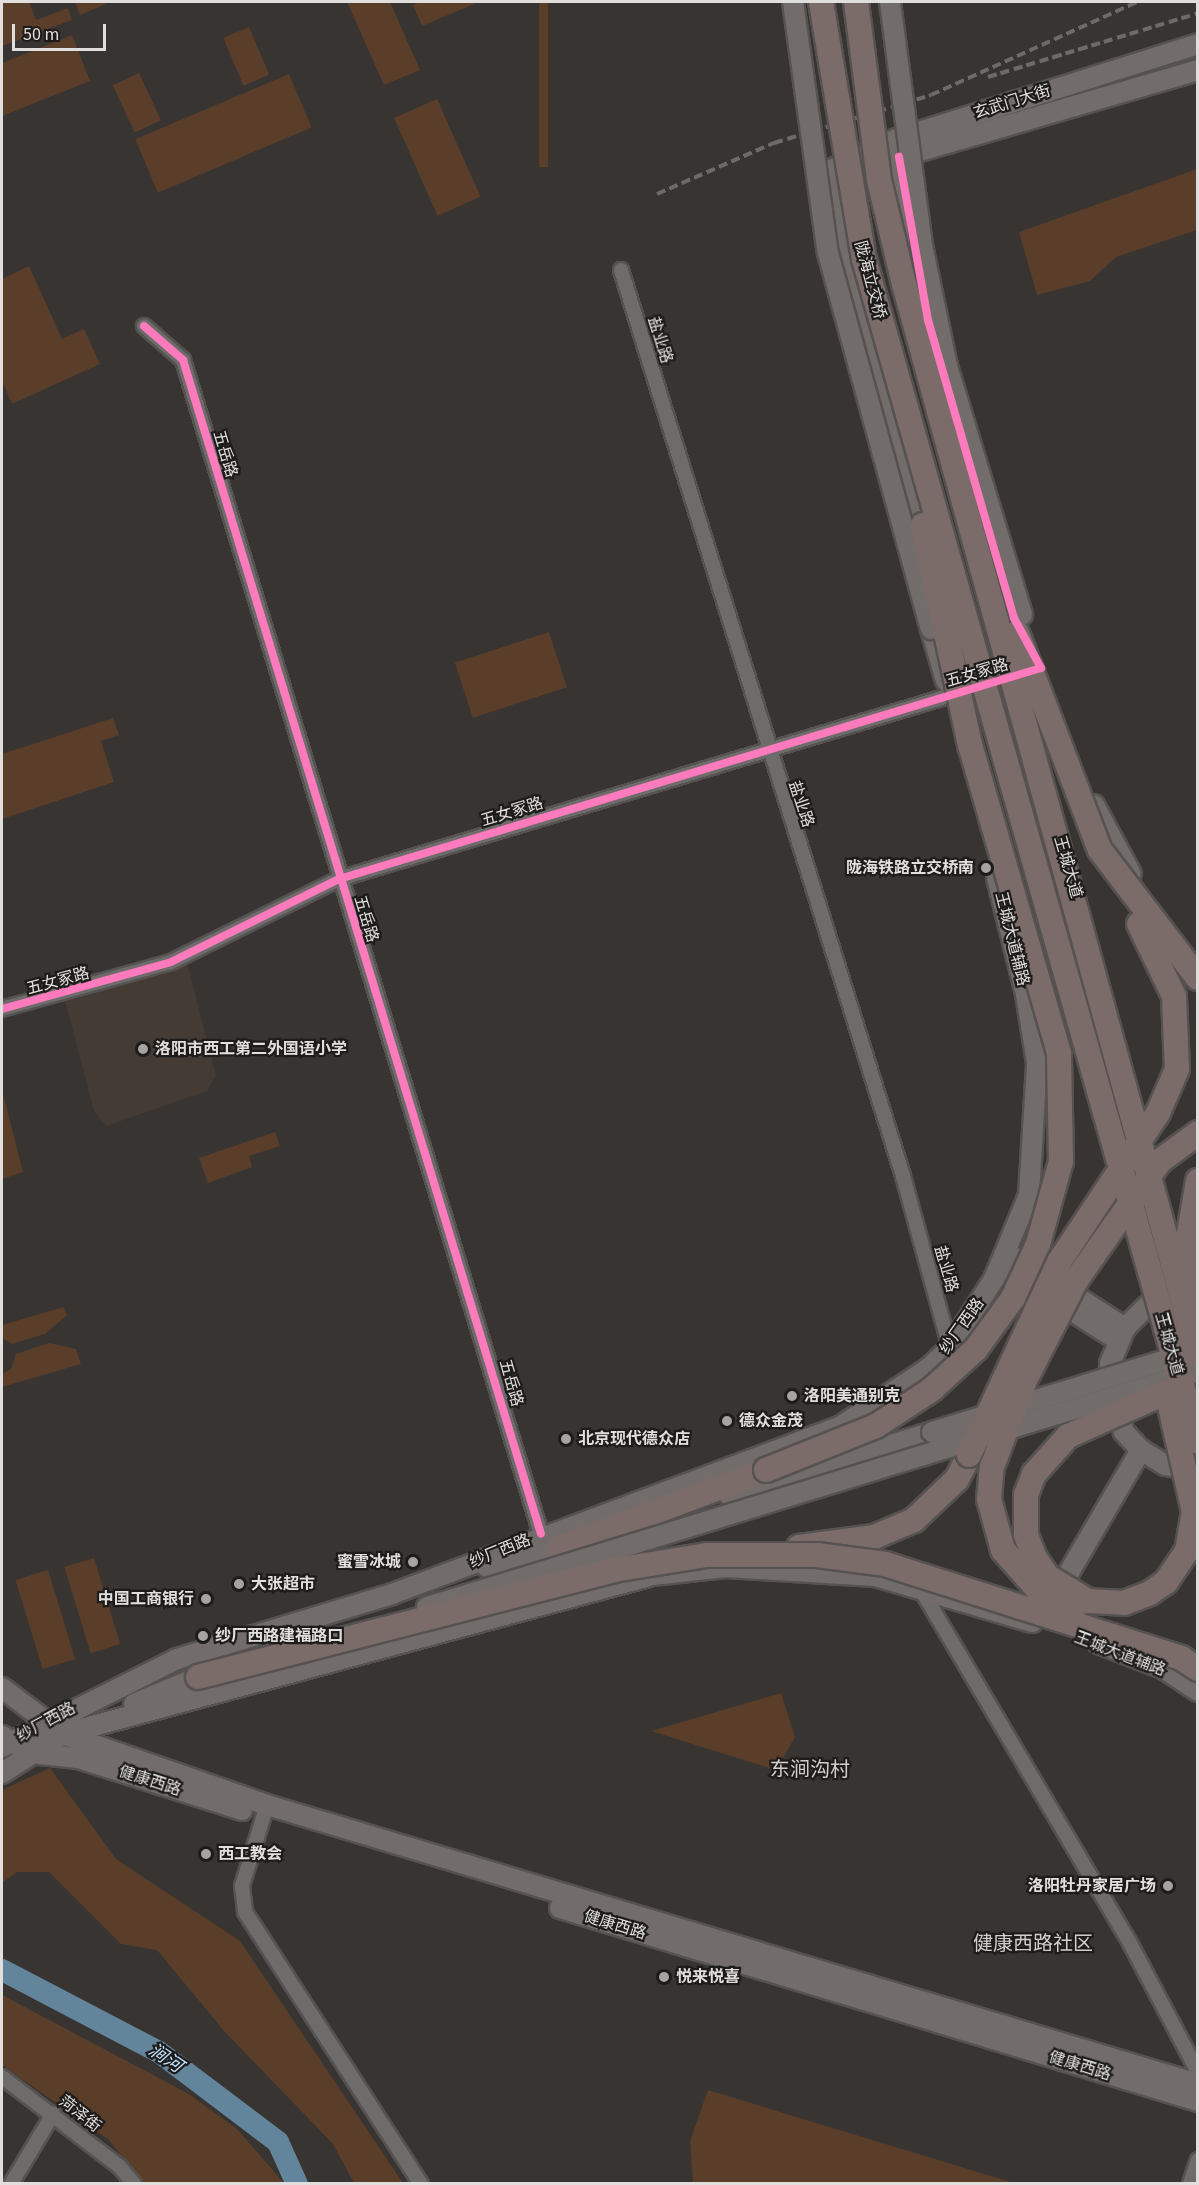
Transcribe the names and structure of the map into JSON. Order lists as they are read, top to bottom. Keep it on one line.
{"streets":{"highway":["陇海立交桥","王城大道"],"main road":["玄武门大街","王城大道辅路","纱厂西路","健康西路"],"street":["盐业路","五岳路","五女冢路","菏泽街"]},"crossings":[["玄武门大街","五女冢路"],["玄武门大街","王城大道辅路"],["陇海立交桥","王城大道"],["盐业路","五女冢路"],["盐业路","纱厂西路"],["五岳路","五女冢路"],["五岳路","纱厂西路"],["五女冢路","王城大道辅路"],["王城大道辅路","纱厂西路"],["纱厂西路","健康西路"]],"districts":["东涧沟村","健康西路社区"],"water":["涧河"],"places":["陇海铁路立交桥南","洛阳市西工第二外国语小学","洛阳美通别克","德众金茂","北京现代德众店","蜜雪冰城","大张超市","中国工商银行","纱厂西路建福路口","西工教会","洛阳牡丹家居广场","悦来悦喜"],"scale_bar":"50 m"}
